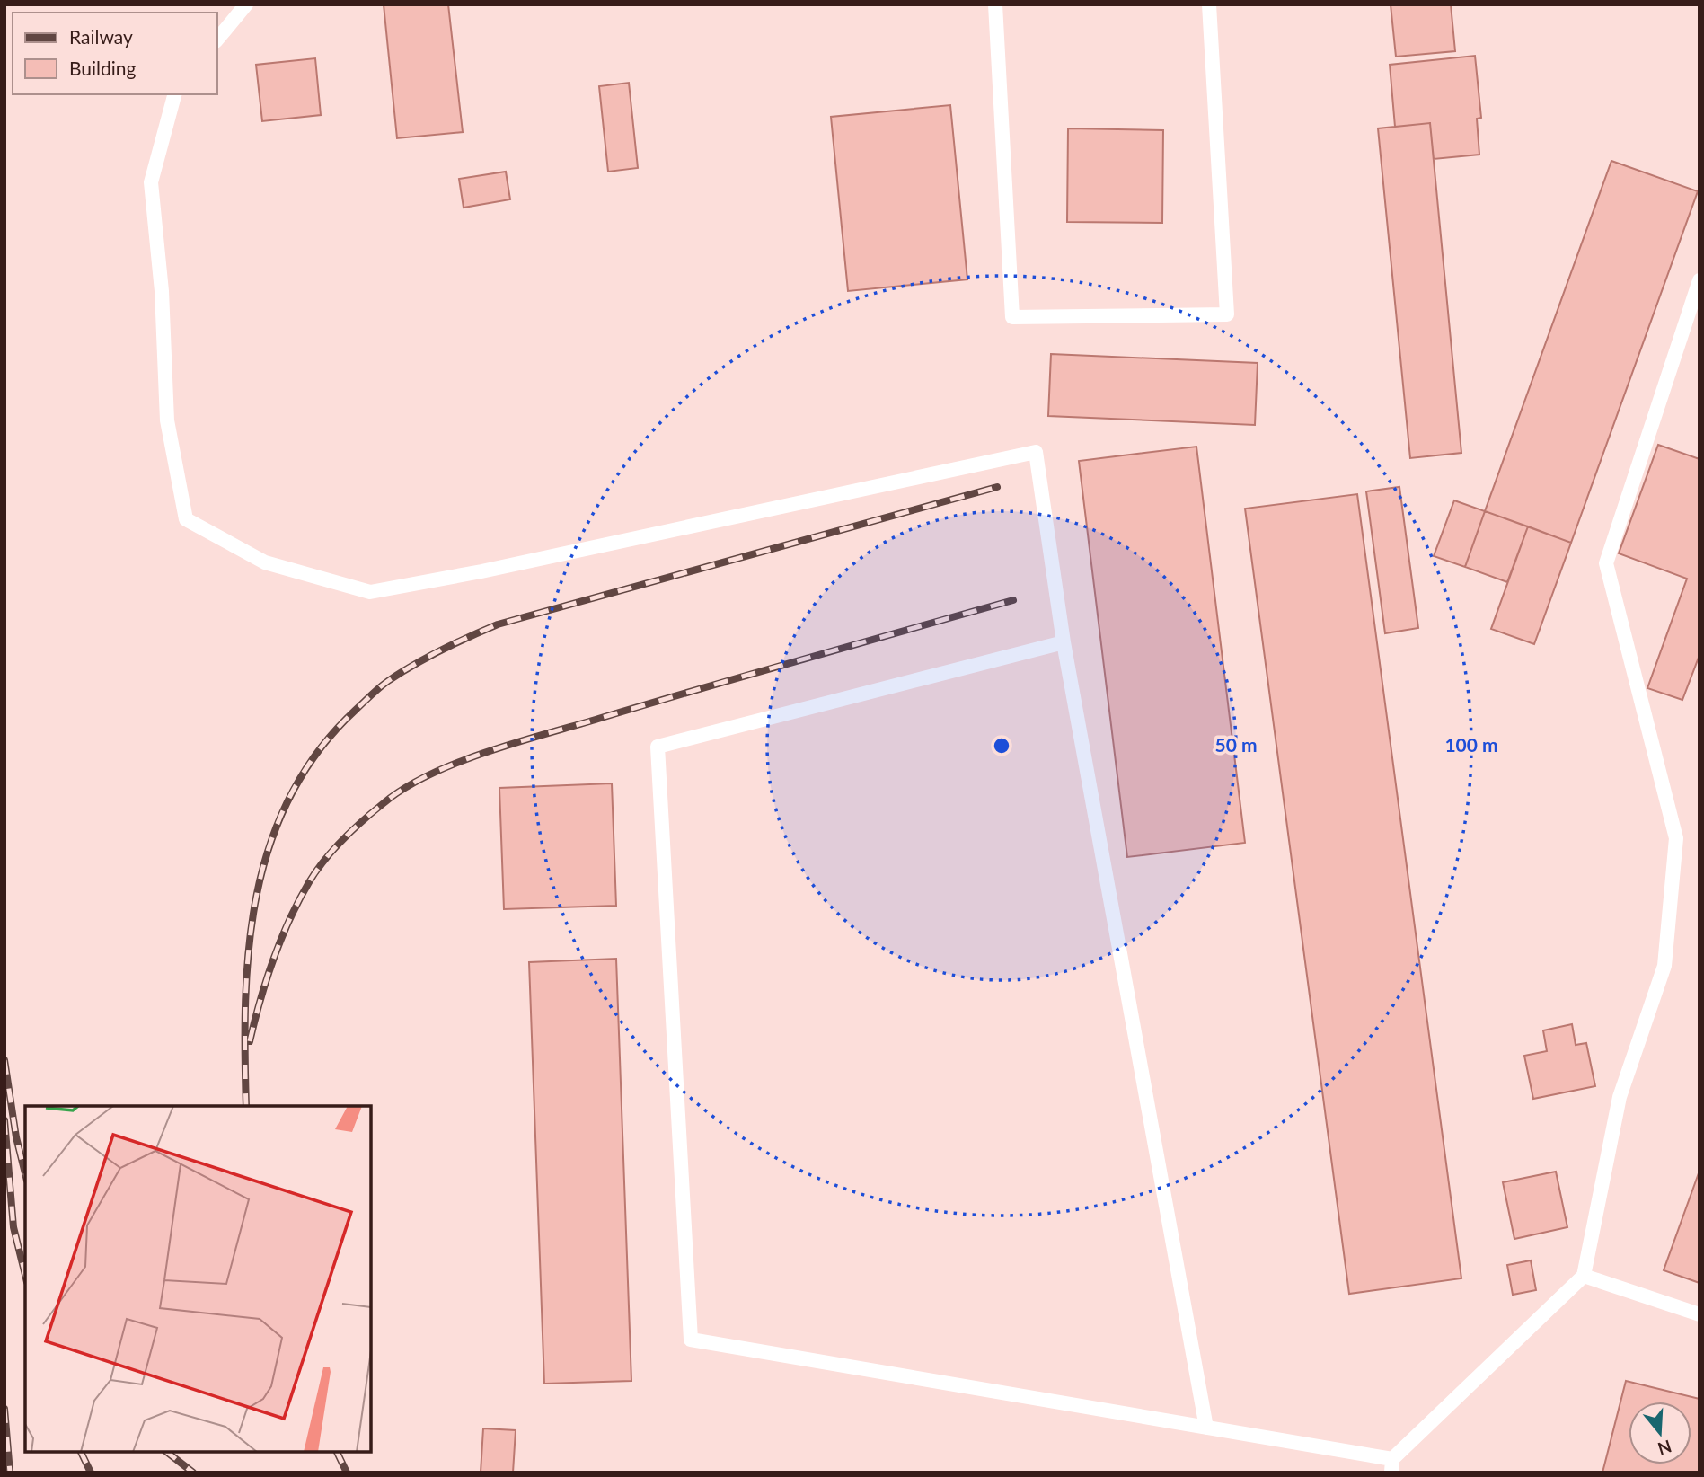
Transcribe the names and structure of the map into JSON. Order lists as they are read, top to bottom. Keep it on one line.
{"legend":["Railway","Building"],"north":"bottom","rings":["50 m","100 m"]}
